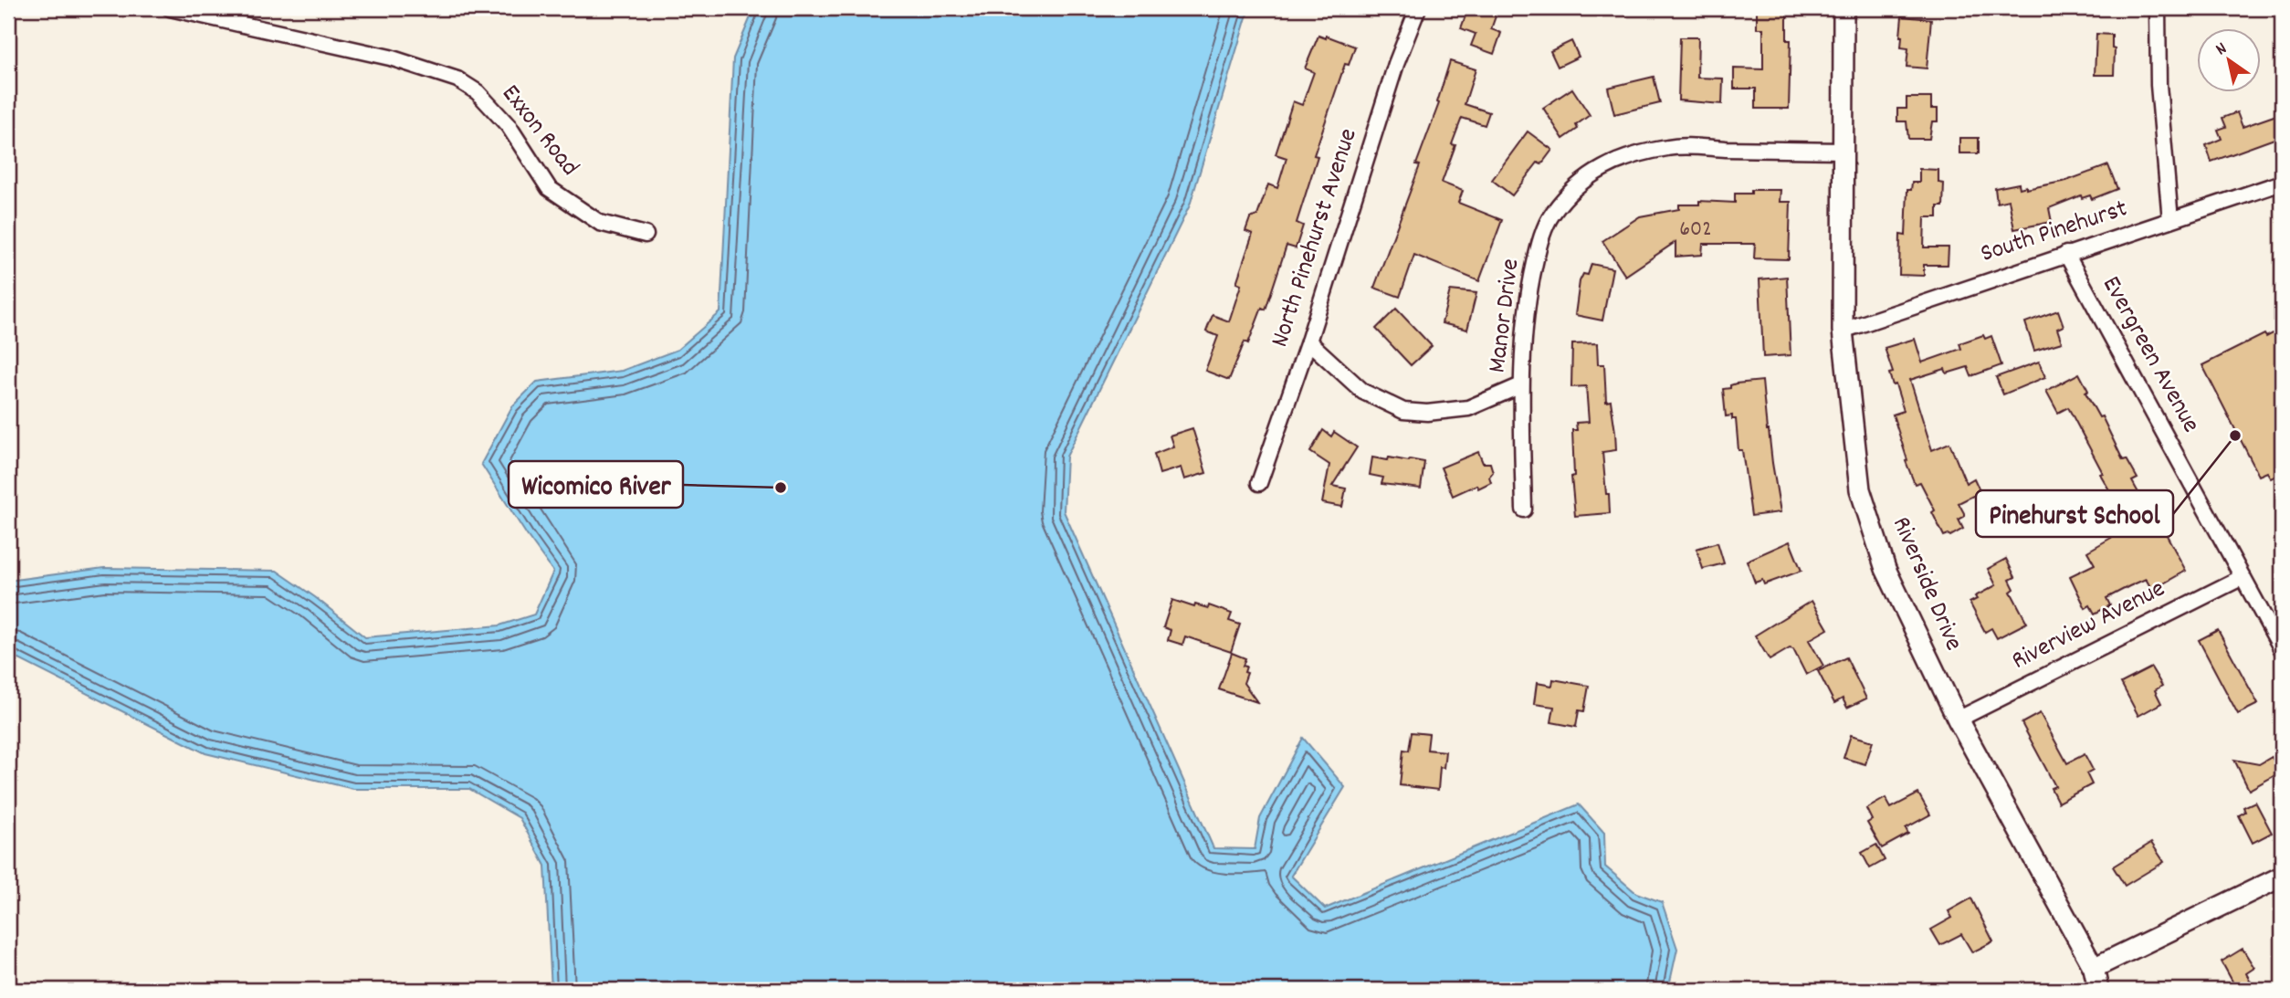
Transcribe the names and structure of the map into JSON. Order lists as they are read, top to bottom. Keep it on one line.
{"streets":{"street":["Exxon Road","South Pinehurst","North Pinehurst Avenue","Manor Drive","Evergreen Avenue","Riverside Drive","Riverview Avenue"]},"crossings":[["South Pinehurst","Evergreen Avenue"],["South Pinehurst","Riverside Drive"],["Manor Drive","Riverside Drive"],["Evergreen Avenue","Riverview Avenue"],["Riverside Drive","Riverview Avenue"]],"places":["Pinehurst School","Wicomico River"],"house_numbers":["602"],"north":"top left"}
